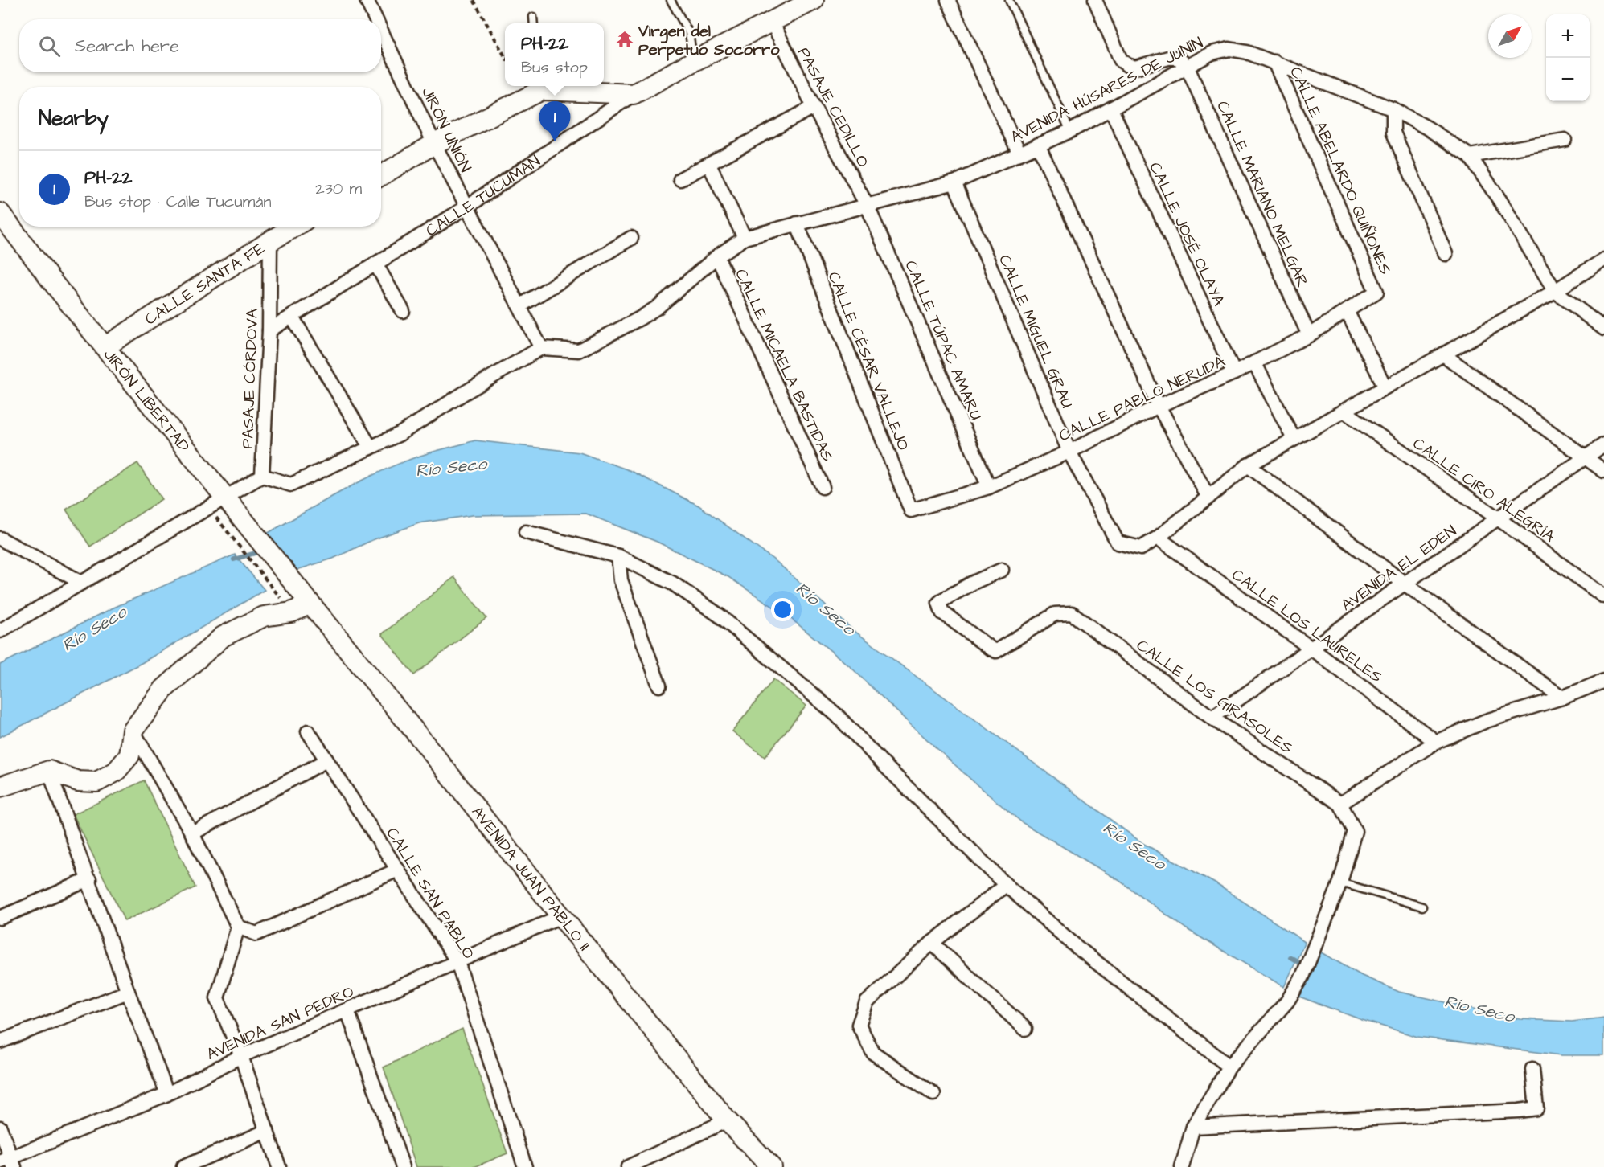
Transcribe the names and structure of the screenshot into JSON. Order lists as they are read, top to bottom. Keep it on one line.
{"streets":{"street":["AVENIDA HÚSARES DE JUNÍN","PASAJE CEDILLO","JIRÓN UNIÓN","CALLE ABELARDO QUIÑONES","CALLE MARIANO MELGAR","CALLE TUCUMÁN","CALLE JOSÉ OLAYA","CALLE SANTA FE","CALLE MIGUEL GRAU","CALLE TÚPAC AMARU","CALLE CÉSAR VALLEJO","CALLE MICAELA BASTIDAS","PASAJE CÓRDOVA","CALLE PABLO NERUDA","JIRÓN LIBERTAD","CALLE CIRO ALEGRÍA","AVENIDA EL EDÉN","CALLE LOS LAURELES","CALLE LOS GIRASOLES","AVENIDA JUAN PABLO II","CALLE SAN PABLO","AVENIDA SAN PEDRO"]},"crossings":[["AVENIDA HÚSARES DE JUNÍN","PASAJE CEDILLO"],["AVENIDA HÚSARES DE JUNÍN","JIRÓN UNIÓN"],["AVENIDA HÚSARES DE JUNÍN","CALLE ABELARDO QUIÑONES"],["AVENIDA HÚSARES DE JUNÍN","CALLE MARIANO MELGAR"],["AVENIDA HÚSARES DE JUNÍN","CALLE JOSÉ OLAYA"],["AVENIDA HÚSARES DE JUNÍN","CALLE MIGUEL GRAU"],["AVENIDA HÚSARES DE JUNÍN","CALLE TÚPAC AMARU"],["AVENIDA HÚSARES DE JUNÍN","CALLE CÉSAR VALLEJO"],["AVENIDA HÚSARES DE JUNÍN","CALLE MICAELA BASTIDAS"],["PASAJE CEDILLO","CALLE TUCUMÁN"],["PASAJE CEDILLO","CALLE TÚPAC AMARU"],["JIRÓN UNIÓN","CALLE TUCUMÁN"],["CALLE ABELARDO QUIÑONES","CALLE PABLO NERUDA"],["CALLE MARIANO MELGAR","CALLE PABLO NERUDA"],["CALLE TUCUMÁN","PASAJE CÓRDOVA"],["CALLE JOSÉ OLAYA","CALLE PABLO NERUDA"],["CALLE SANTA FE","PASAJE CÓRDOVA"],["CALLE SANTA FE","JIRÓN LIBERTAD"],["CALLE MIGUEL GRAU","CALLE PABLO NERUDA"],["CALLE MIGUEL GRAU","CALLE LOS LAURELES"],["CALLE TÚPAC AMARU","CALLE PABLO NERUDA"],["CALLE CÉSAR VALLEJO","CALLE PABLO NERUDA"],["JIRÓN LIBERTAD","AVENIDA JUAN PABLO II"],["CALLE CIRO ALEGRÍA","AVENIDA EL EDÉN"],["AVENIDA EL EDÉN","CALLE LOS LAURELES"],["AVENIDA EL EDÉN","CALLE LOS GIRASOLES"],["AVENIDA JUAN PABLO II","AVENIDA SAN PEDRO"],["CALLE SAN PABLO","AVENIDA SAN PEDRO"]],"water":["Río Seco"],"places":{"temple":["Virgen del Perpetuo Socorro"]},"north":"top right","page":{"map_buttons":["+","−"],"search":"Search here","popup":["PH-22","Bus stop"],"heading":"Nearby","pins":"1","list":[{"mark":"1","name":"PH-22","note":"Bus stop · Calle Tucumán","value":"230 m"}]}}
